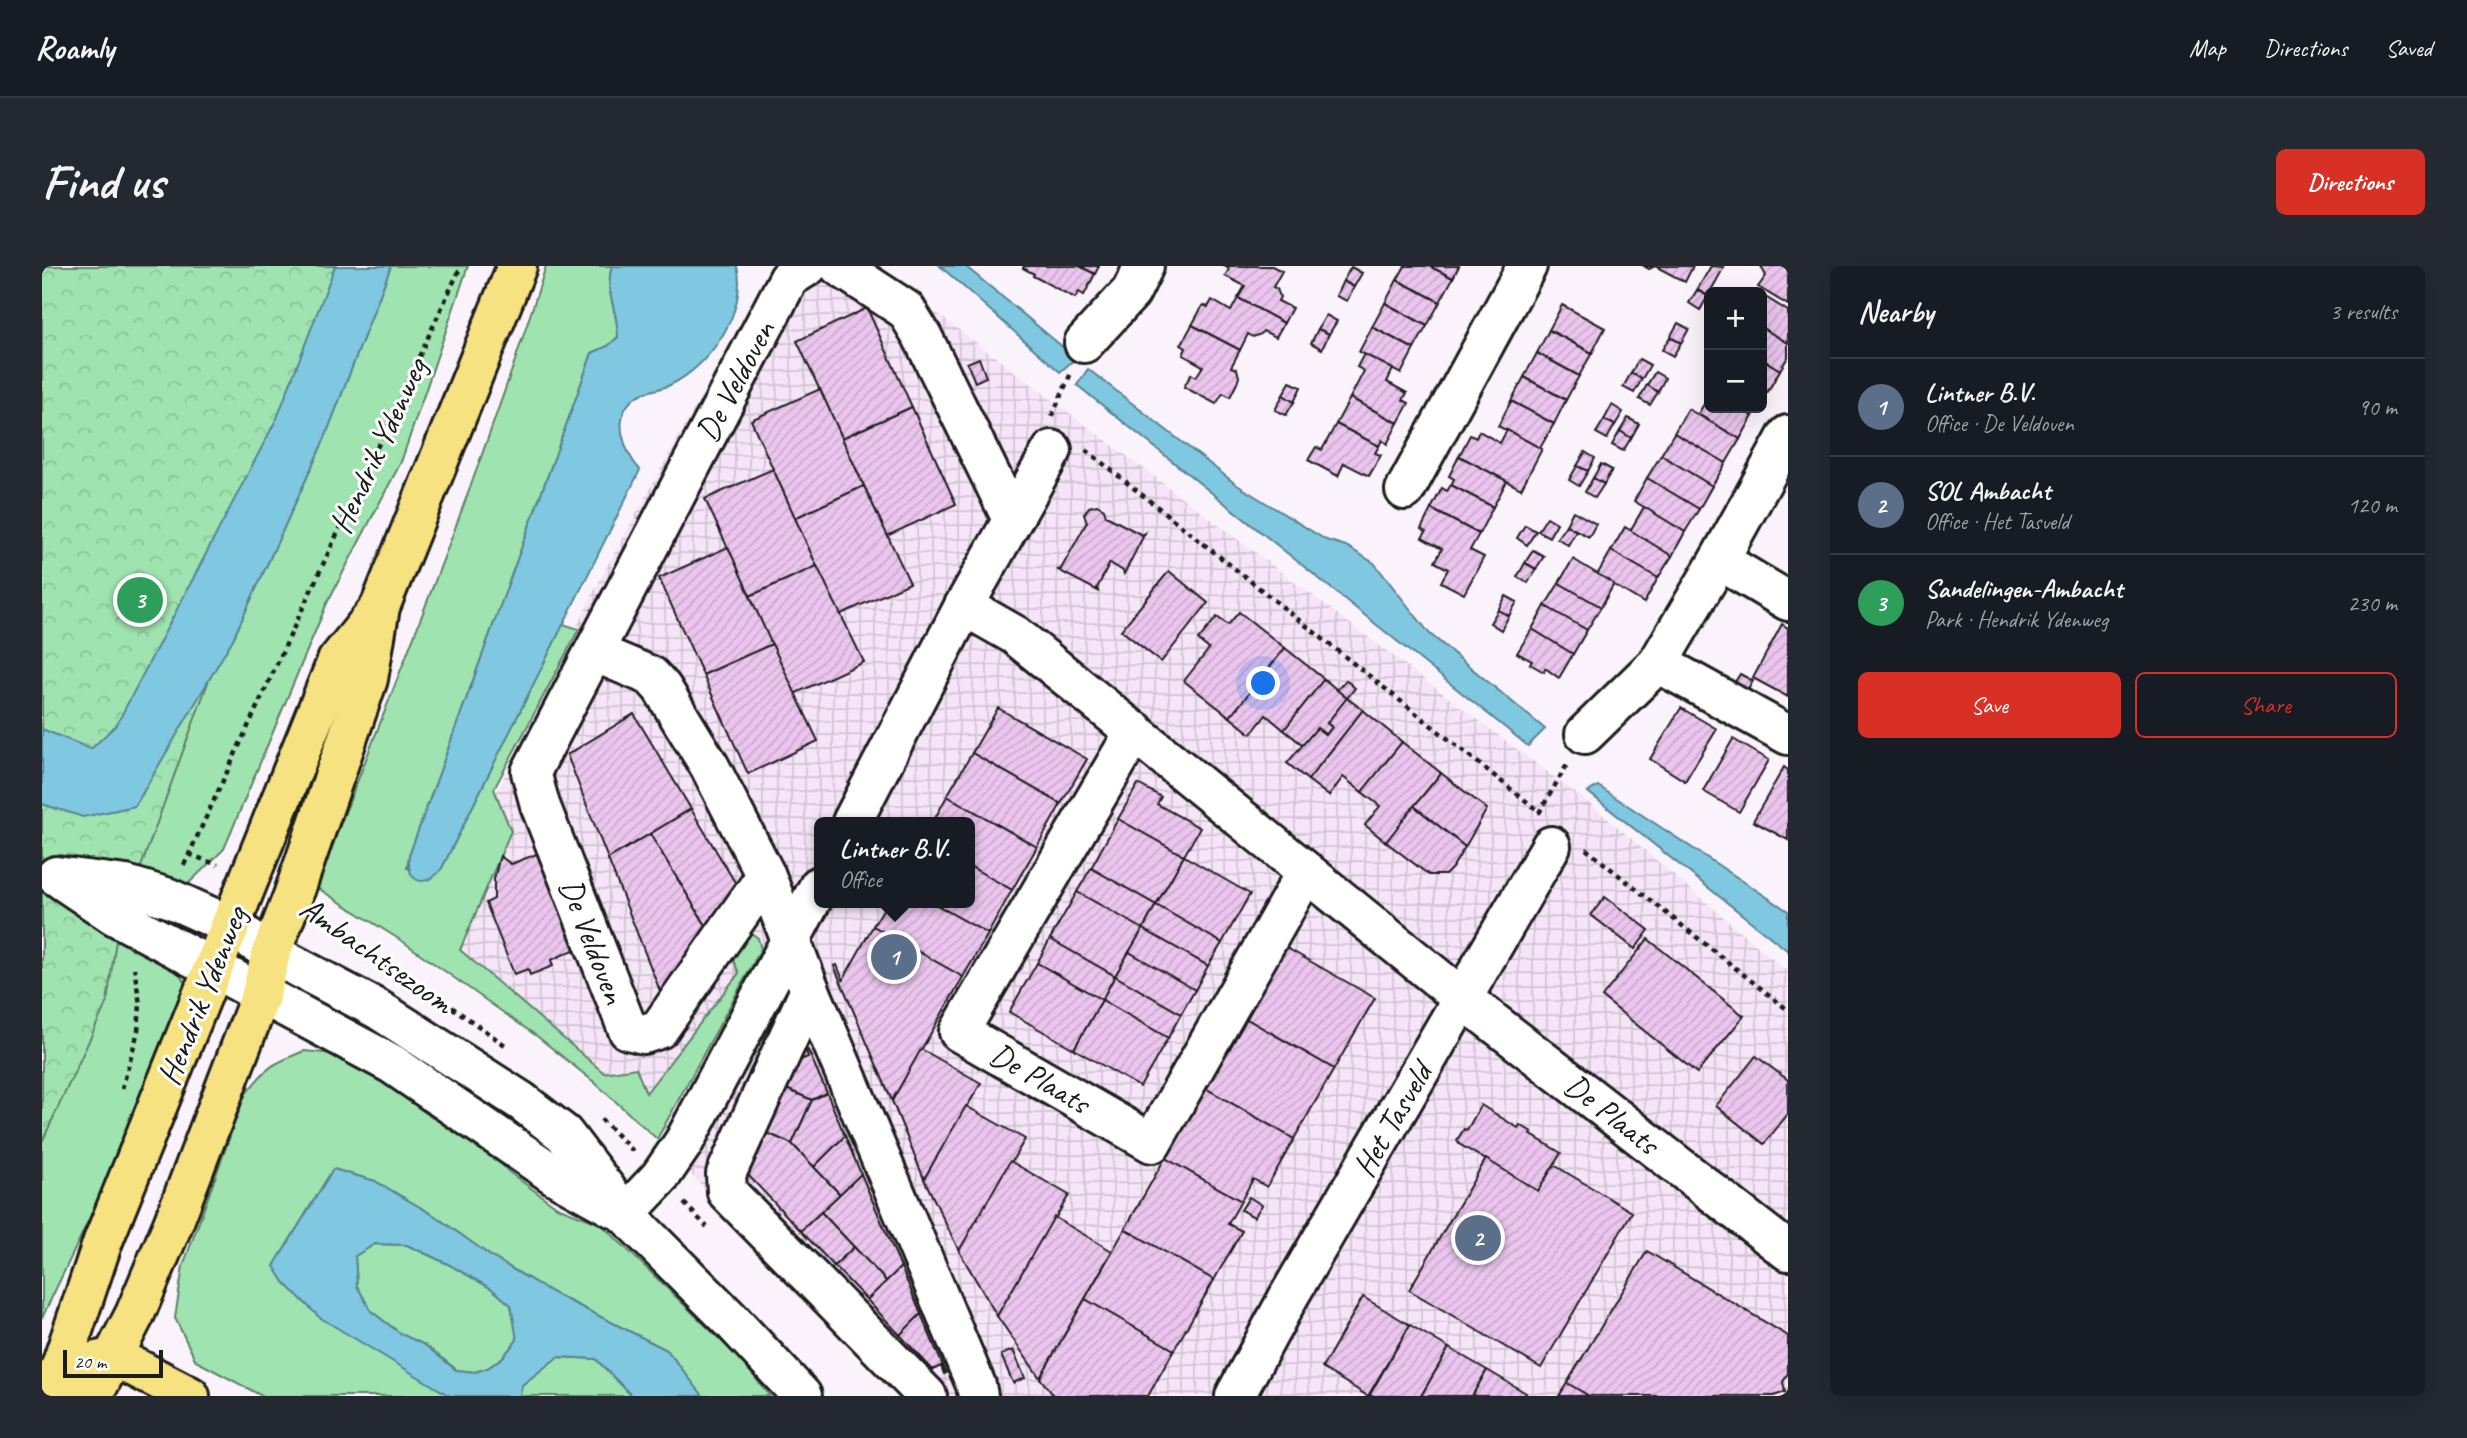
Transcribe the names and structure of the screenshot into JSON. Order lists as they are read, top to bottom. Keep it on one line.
{"streets":{"main road":["Hendrik Ydenweg"],"street":["De Veldoven","Ambachtsezoom","De Plaats","Het Tasveld"]},"crossings":[["Hendrik Ydenweg","Ambachtsezoom"],["De Plaats","Het Tasveld"]],"scale_bar":"20 m","page":{"header":"Roamly","nav":["Map","Directions","Saved"],"buttons":["Directions",["Save","Share"]],"title":"Find us","heading":["Nearby","3 results"],"map_buttons":["+","−"],"list":[{"mark":"1","name":"Lintner B.V.","note":"Office · De Veldoven","value":"90 m"},{"mark":"2","name":"SOL Ambacht","note":"Office · Het Tasveld","value":"120 m"},{"mark":"3","name":"Sandelingen-Ambacht","note":"Park · Hendrik Ydenweg","value":"230 m"}],"pins":["3","1","2"],"popup":["Lintner B.V.","Office"],"scale":"20 m"}}
